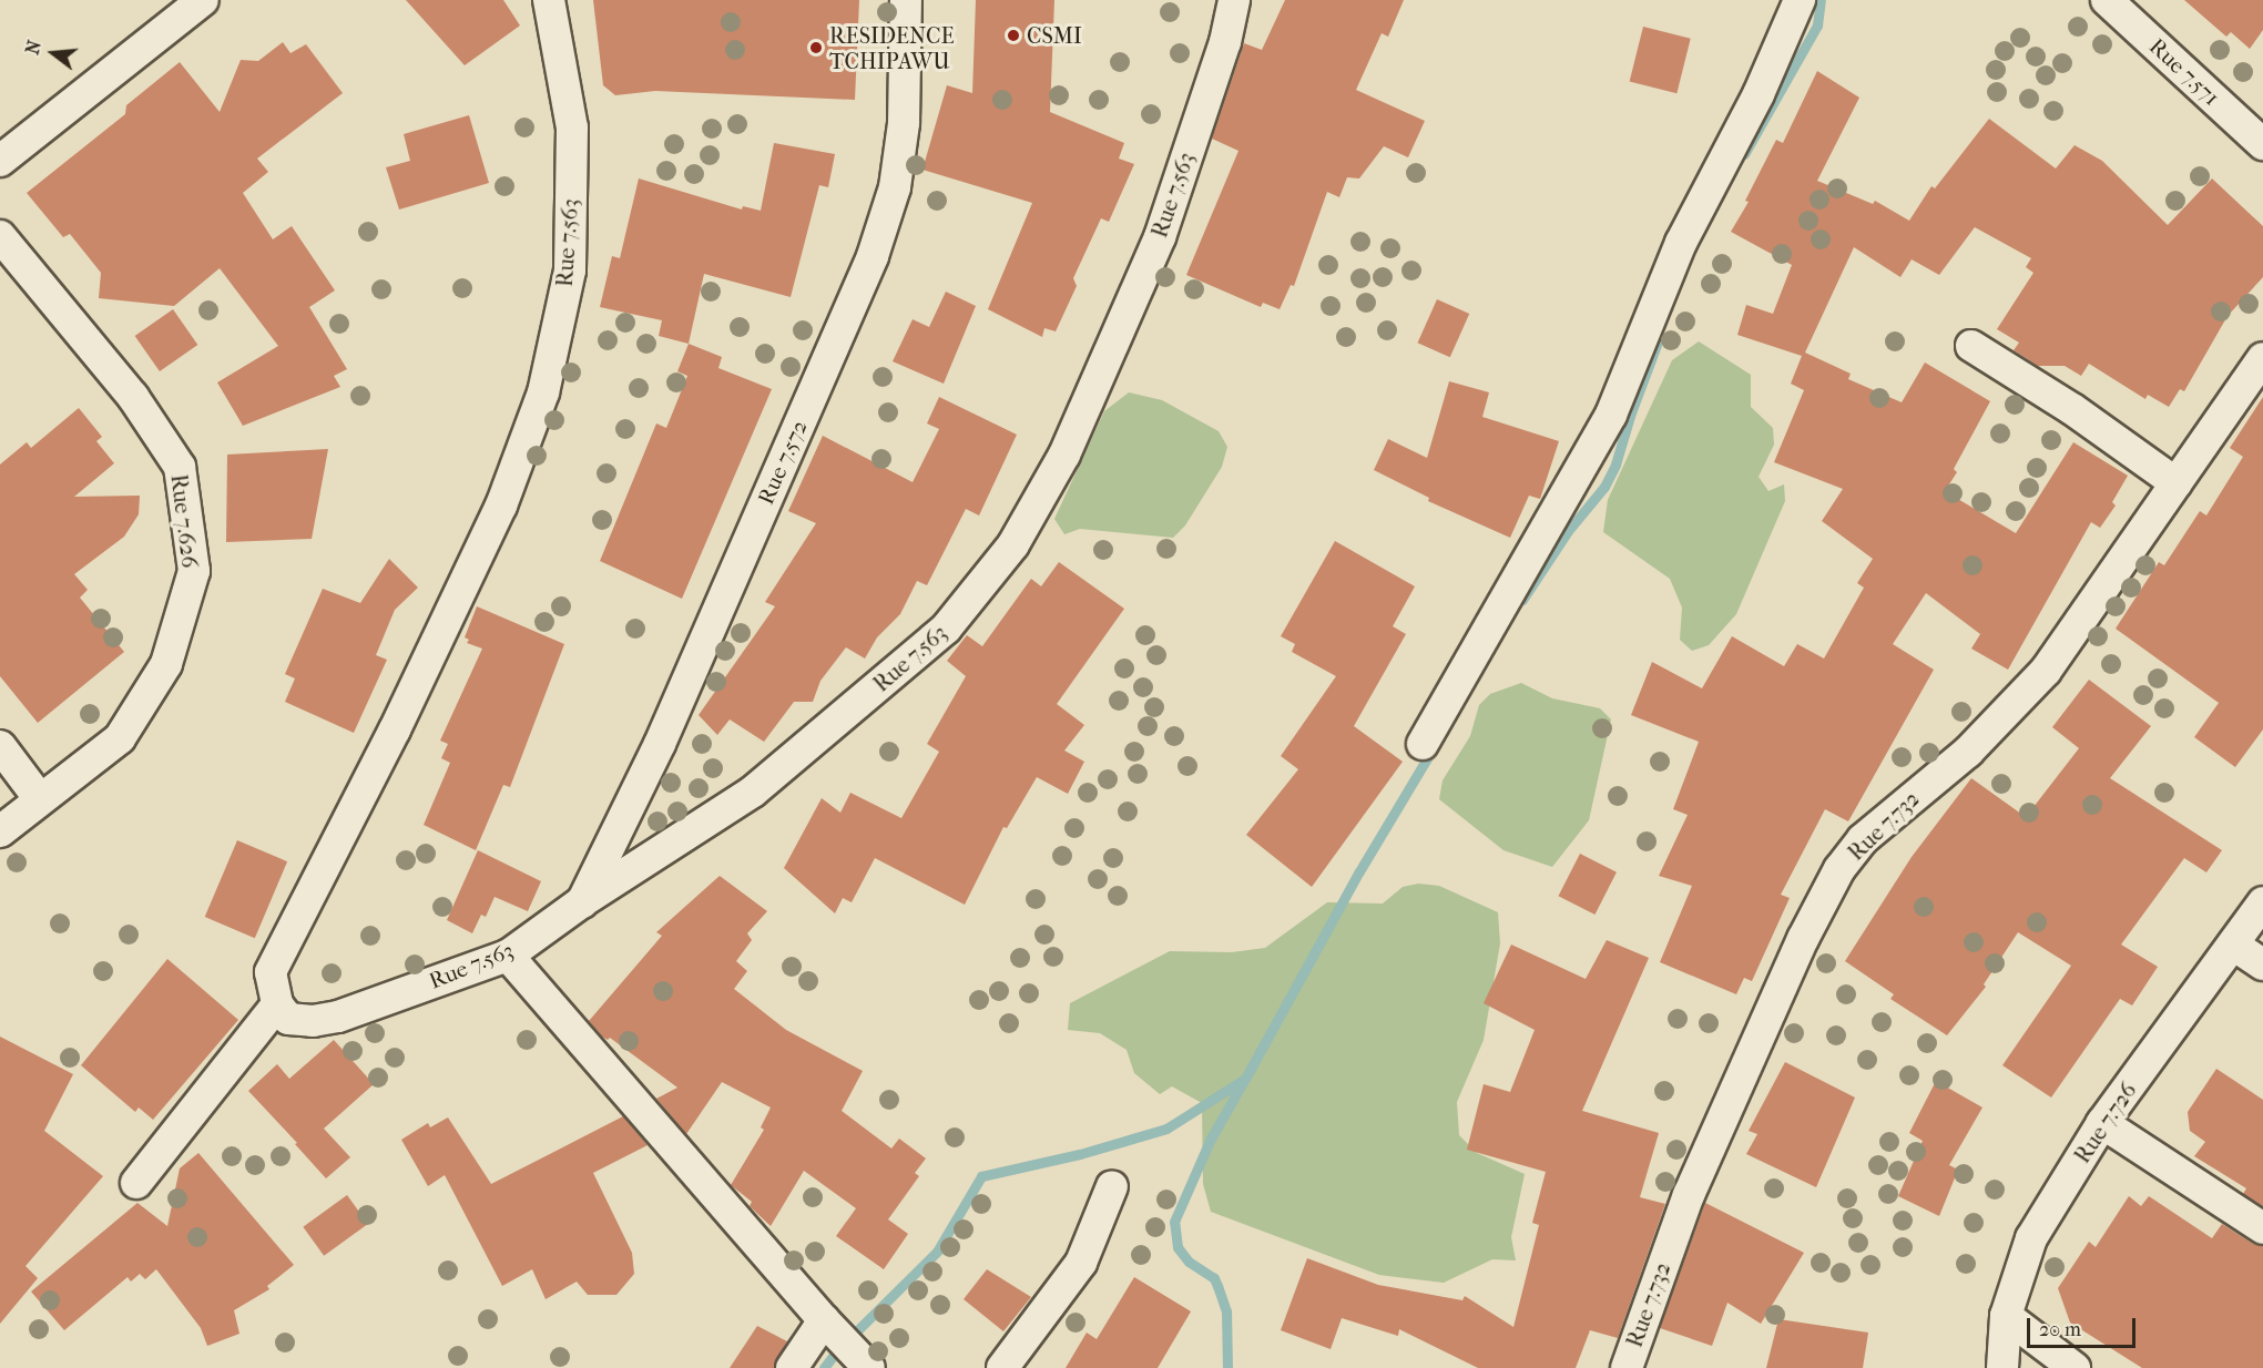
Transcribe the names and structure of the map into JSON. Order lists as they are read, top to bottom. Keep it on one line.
{"streets":{"street":["Rue 7.571","Rue 7.563","Rue 7.572","Rue 7.626","Rue 7.732","Rue 7.726"]},"crossings":[["Rue 7.563","Rue 7.572"]],"places":["CSMI","RESIDENCE TCHIPAWU"],"scale_bar":"20 m","north":"left"}
